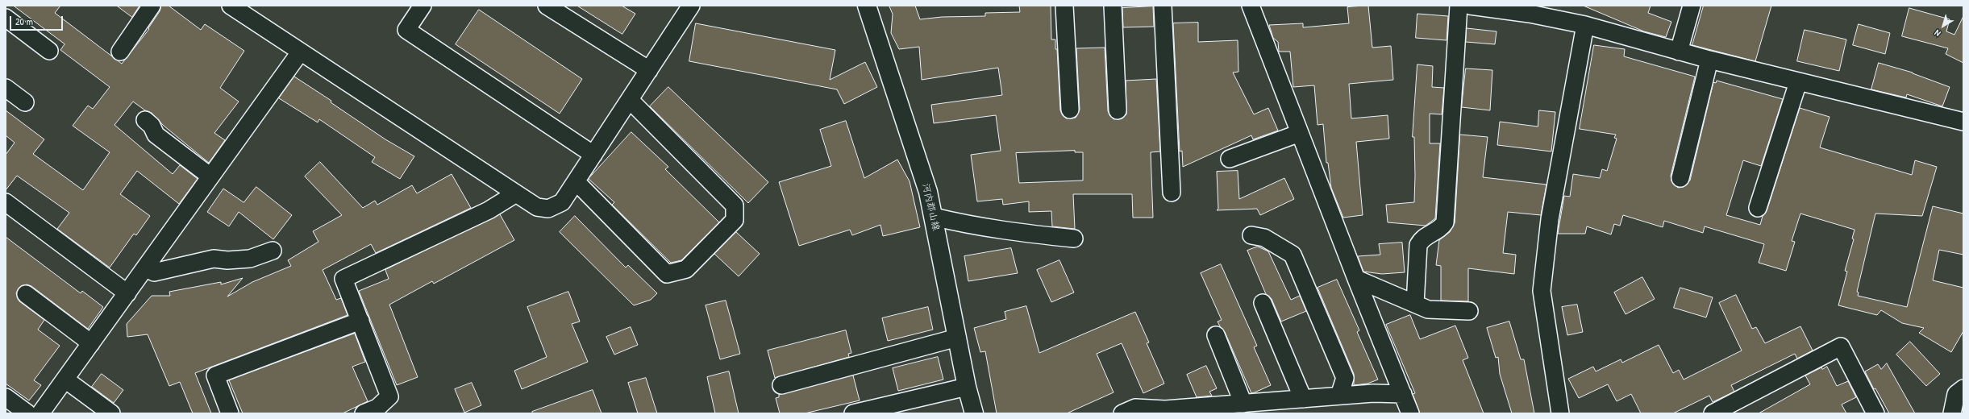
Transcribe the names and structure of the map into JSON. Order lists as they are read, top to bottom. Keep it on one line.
{"streets":{"main road":["河内郡山線"]},"scale_bar":"20 m","north":"bottom left"}
